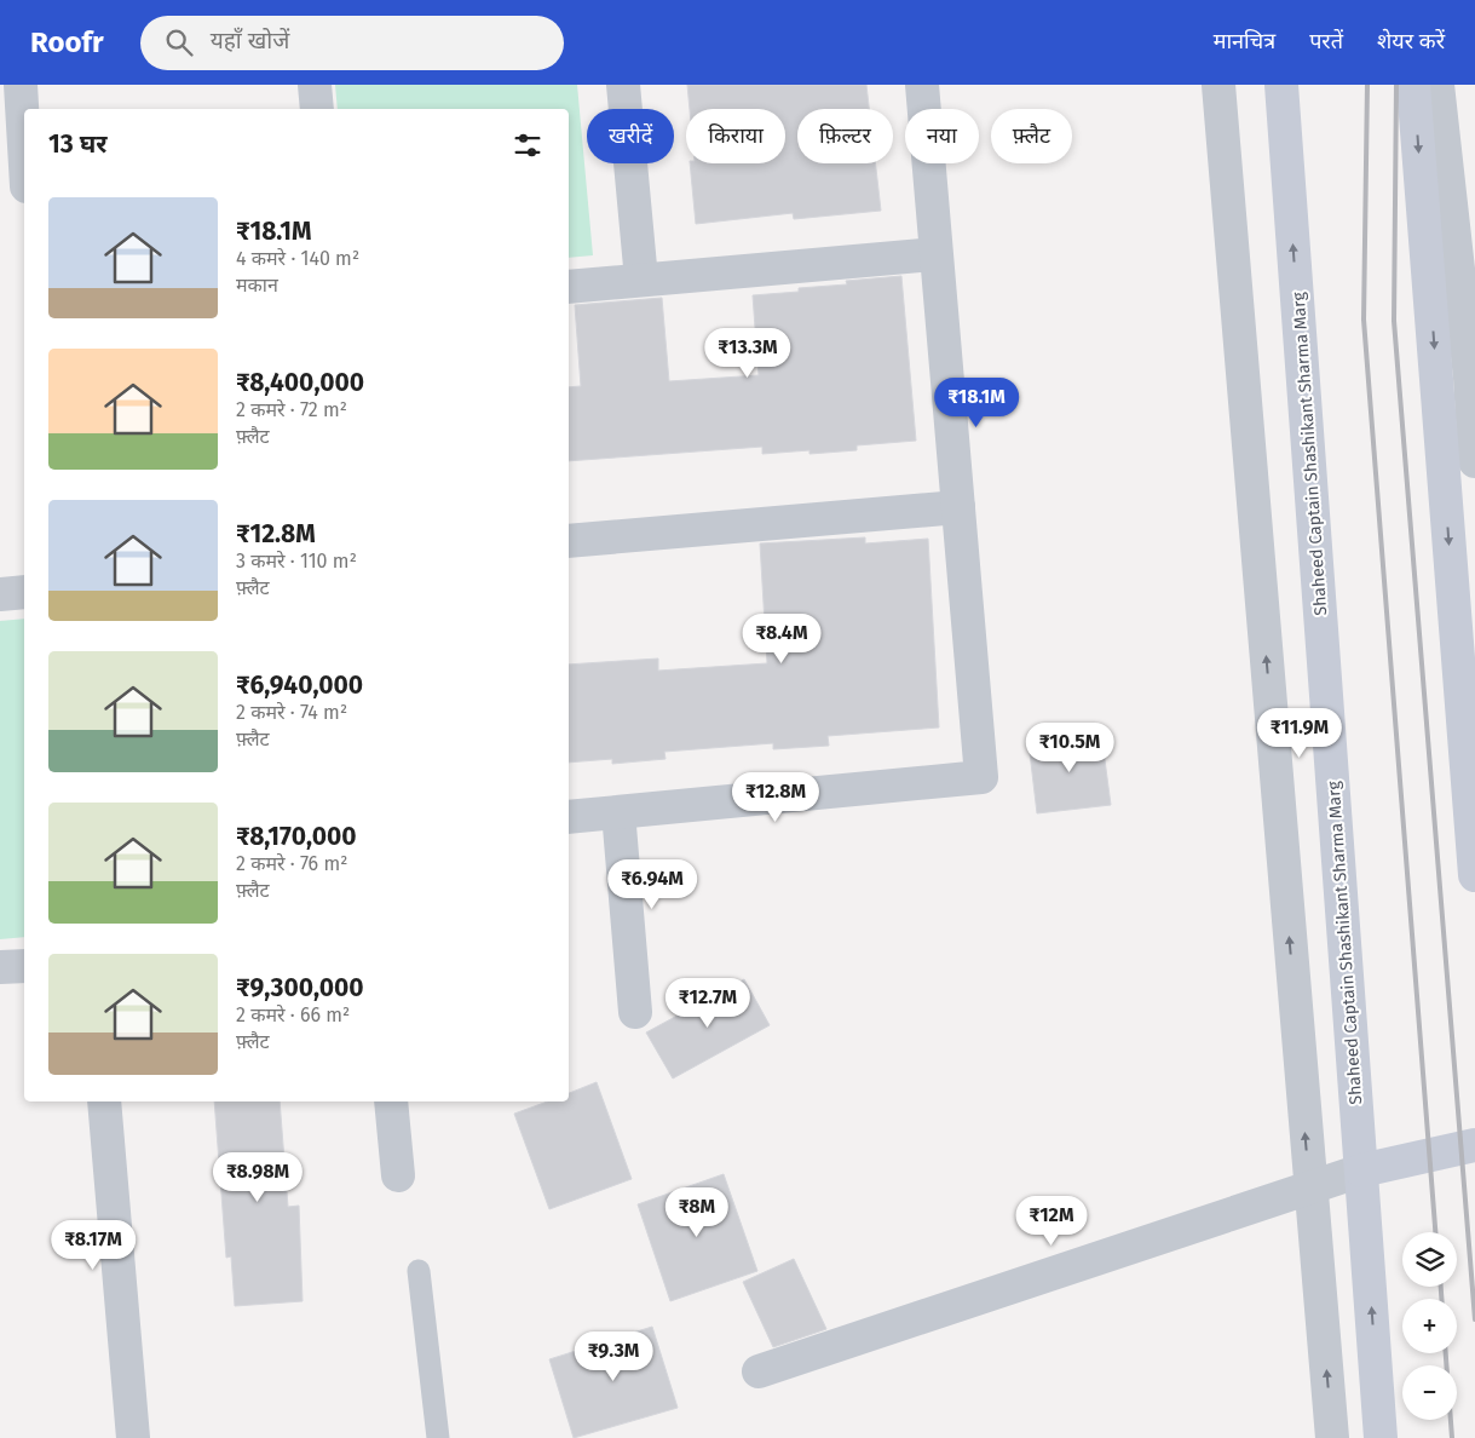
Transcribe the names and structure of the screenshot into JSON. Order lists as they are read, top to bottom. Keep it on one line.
{"streets":{"main road":["Shaheed Captain Shashikant Sharma Marg"]},"page":{"header":"Roofr","search":"यहाँ खोजें","nav":["मानचित्र","परतें","शेयर करें"],"chip":["खरीदें","किराया","फ़िल्टर","नया","फ़्लैट"],"heading":"13 घर","list":[{"name":"₹18.1M","note":"4 कमरे · 140 m² · मकान"},{"name":"₹8,400,000","note":"2 कमरे · 72 m² · फ़्लैट"},{"name":"₹12.8M","note":"3 कमरे · 110 m² · फ़्लैट"},{"name":"₹6,940,000","note":"2 कमरे · 74 m² · फ़्लैट"},{"name":"₹8,170,000","note":"2 कमरे · 76 m² · फ़्लैट"},{"name":"₹9,300,000","note":"2 कमरे · 66 m² · फ़्लैट"}],"price":["₹13.3M","₹18.1M","₹8.4M","₹11.9M","₹10.5M","₹12.8M","₹6.94M","₹12.7M","₹8.98M","₹8M","₹12M","₹8.17M","₹9.3M"],"map_buttons":["+","−"]}}
